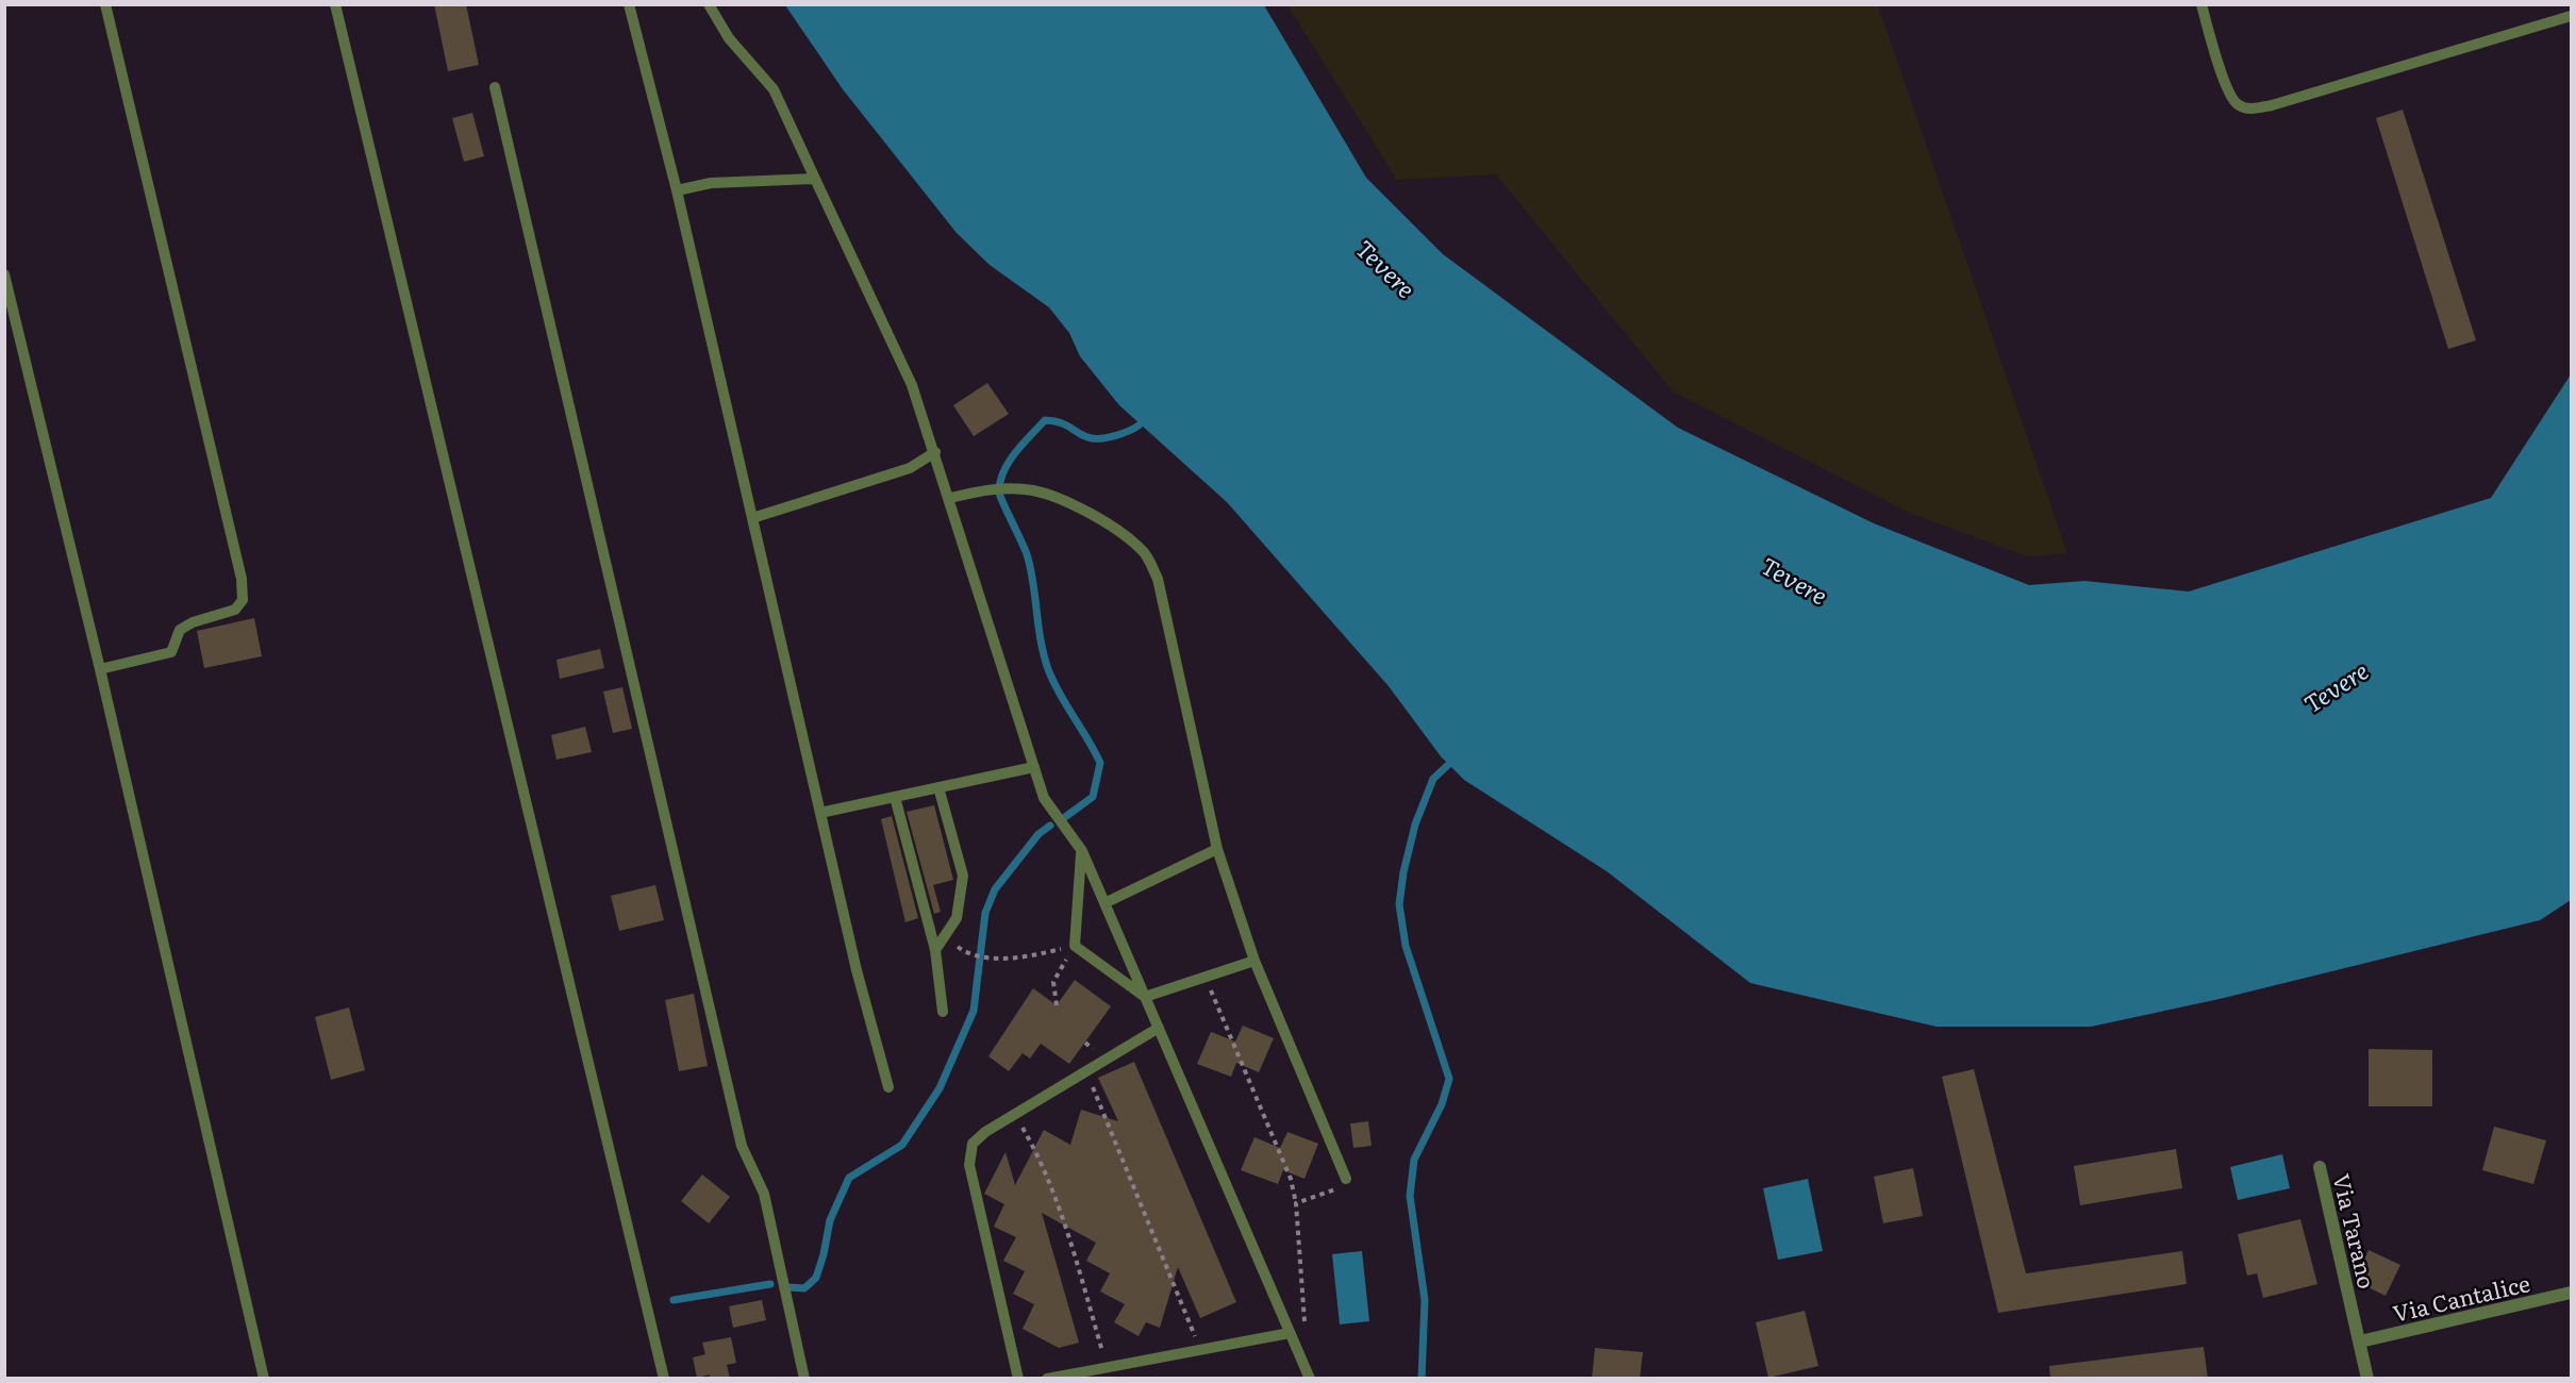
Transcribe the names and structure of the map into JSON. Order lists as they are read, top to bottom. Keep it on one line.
{"streets":{"street":["Via Tarano","Via Cantalice"]},"crossings":[["Via Tarano","Via Cantalice"]],"water":["Tevere"]}
